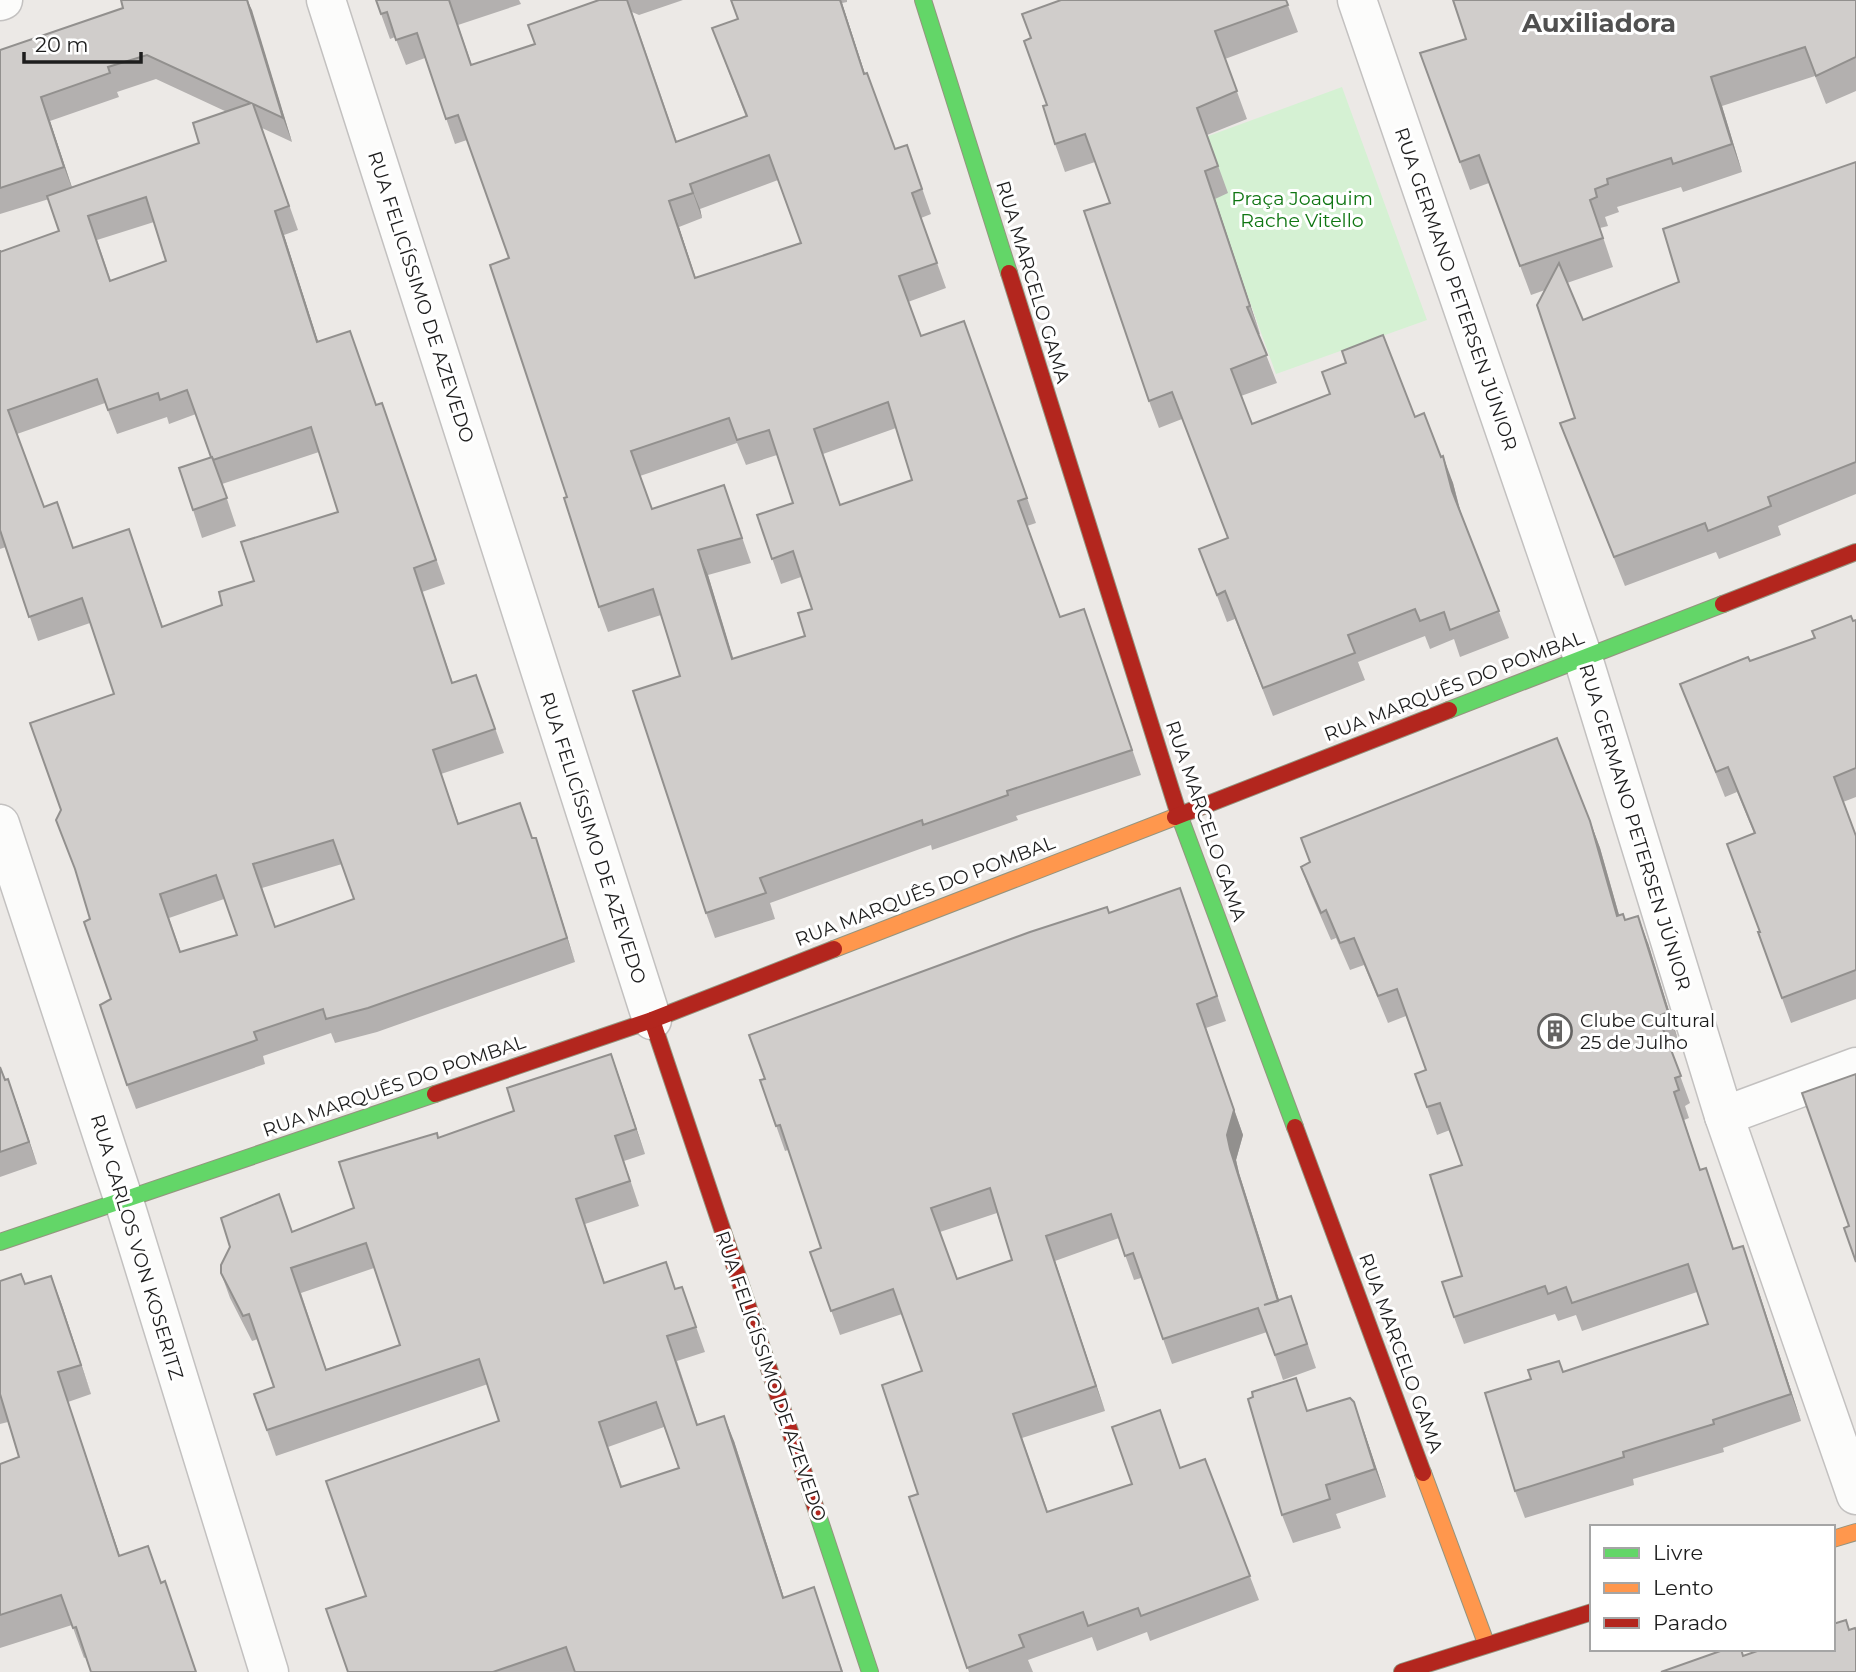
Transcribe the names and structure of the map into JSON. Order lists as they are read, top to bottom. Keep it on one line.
{"streets":{"street":["RUA MARCELO GAMA","RUA GERMANO PETERSEN JÚNIOR","RUA FELICÍSSIMO DE AZEVEDO","RUA MARQUÊS DO POMBAL","RUA CARLOS VON KOSERITZ"]},"crossings":[["RUA MARCELO GAMA","RUA MARQUÊS DO POMBAL"],["RUA GERMANO PETERSEN JÚNIOR","RUA MARQUÊS DO POMBAL"],["RUA FELICÍSSIMO DE AZEVEDO","RUA MARQUÊS DO POMBAL"],["RUA MARQUÊS DO POMBAL","RUA CARLOS VON KOSERITZ"]],"districts":["Auxiliadora"],"parks":["Praça Joaquim Rache Vitello"],"places":{"building":["Clube Cultural 25 de Julho"]},"legend":["Livre","Lento","Parado"],"scale_bar":"20 m"}
